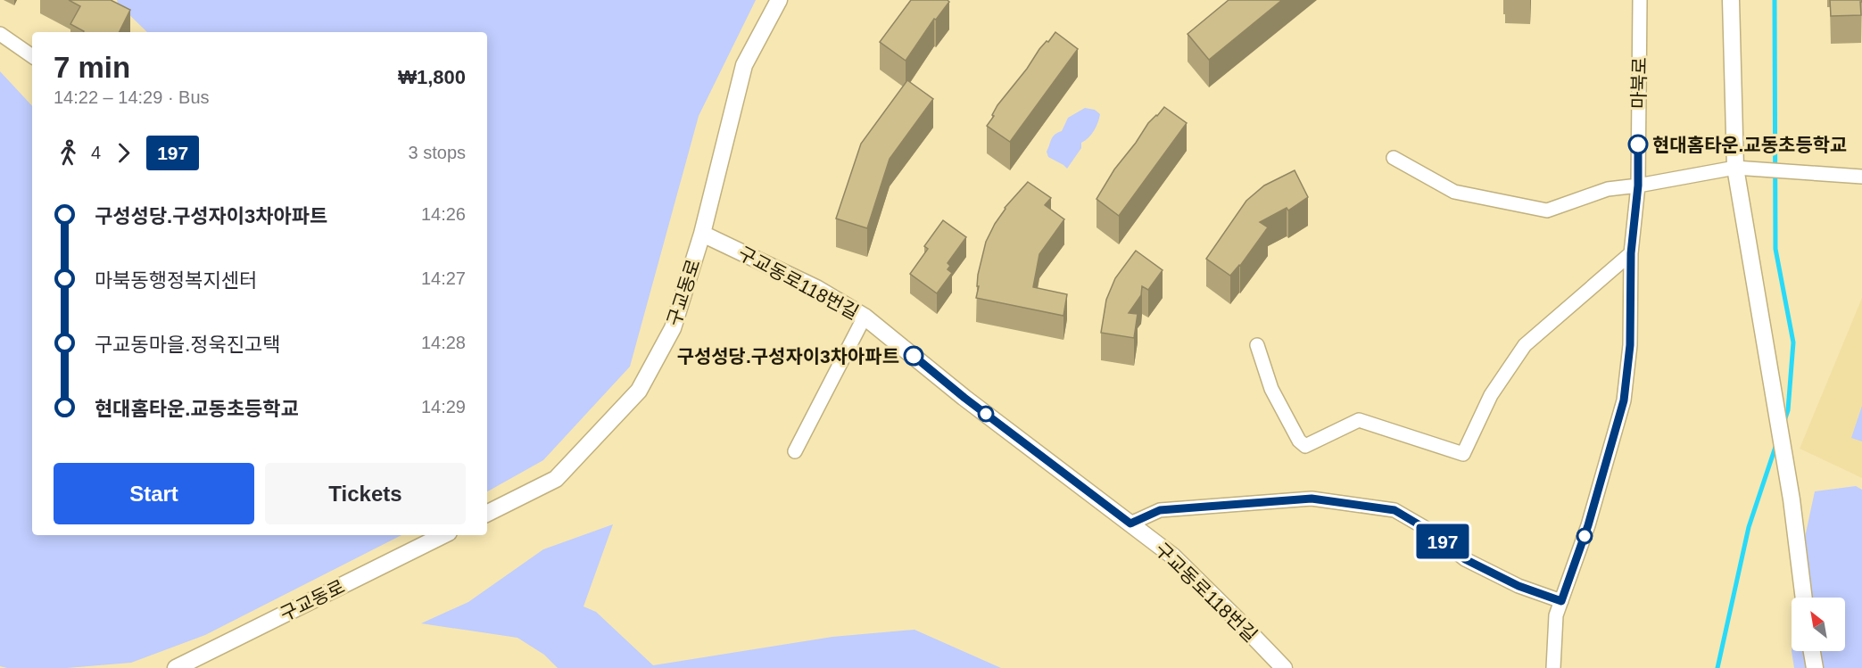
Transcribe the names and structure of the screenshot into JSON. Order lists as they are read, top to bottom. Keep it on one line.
{"streets":{"street":["마북로","구교동로118번길","구교동로"]},"crossings":[["구교동로118번길","구교동로"]],"places":["현대홈타운.교동초등학교","구성성당.구성자이3차아파트"],"lines":["bus line 197"],"north":"top left","page":{"on_map":"197","heading":["7 min","14:22 – 14:29 · Bus","₩1,800"],"legs":["4","197","3 stops"],"list":[{"name":"구성성당.구성자이3차아파트","value":"14:26"},{"name":"마북동행정복지센터","value":"14:27"},{"name":"구교동마을.정욱진고택","value":"14:28"},{"name":"현대홈타운.교동초등학교","value":"14:29"}],"buttons":["Start","Tickets"]}}
